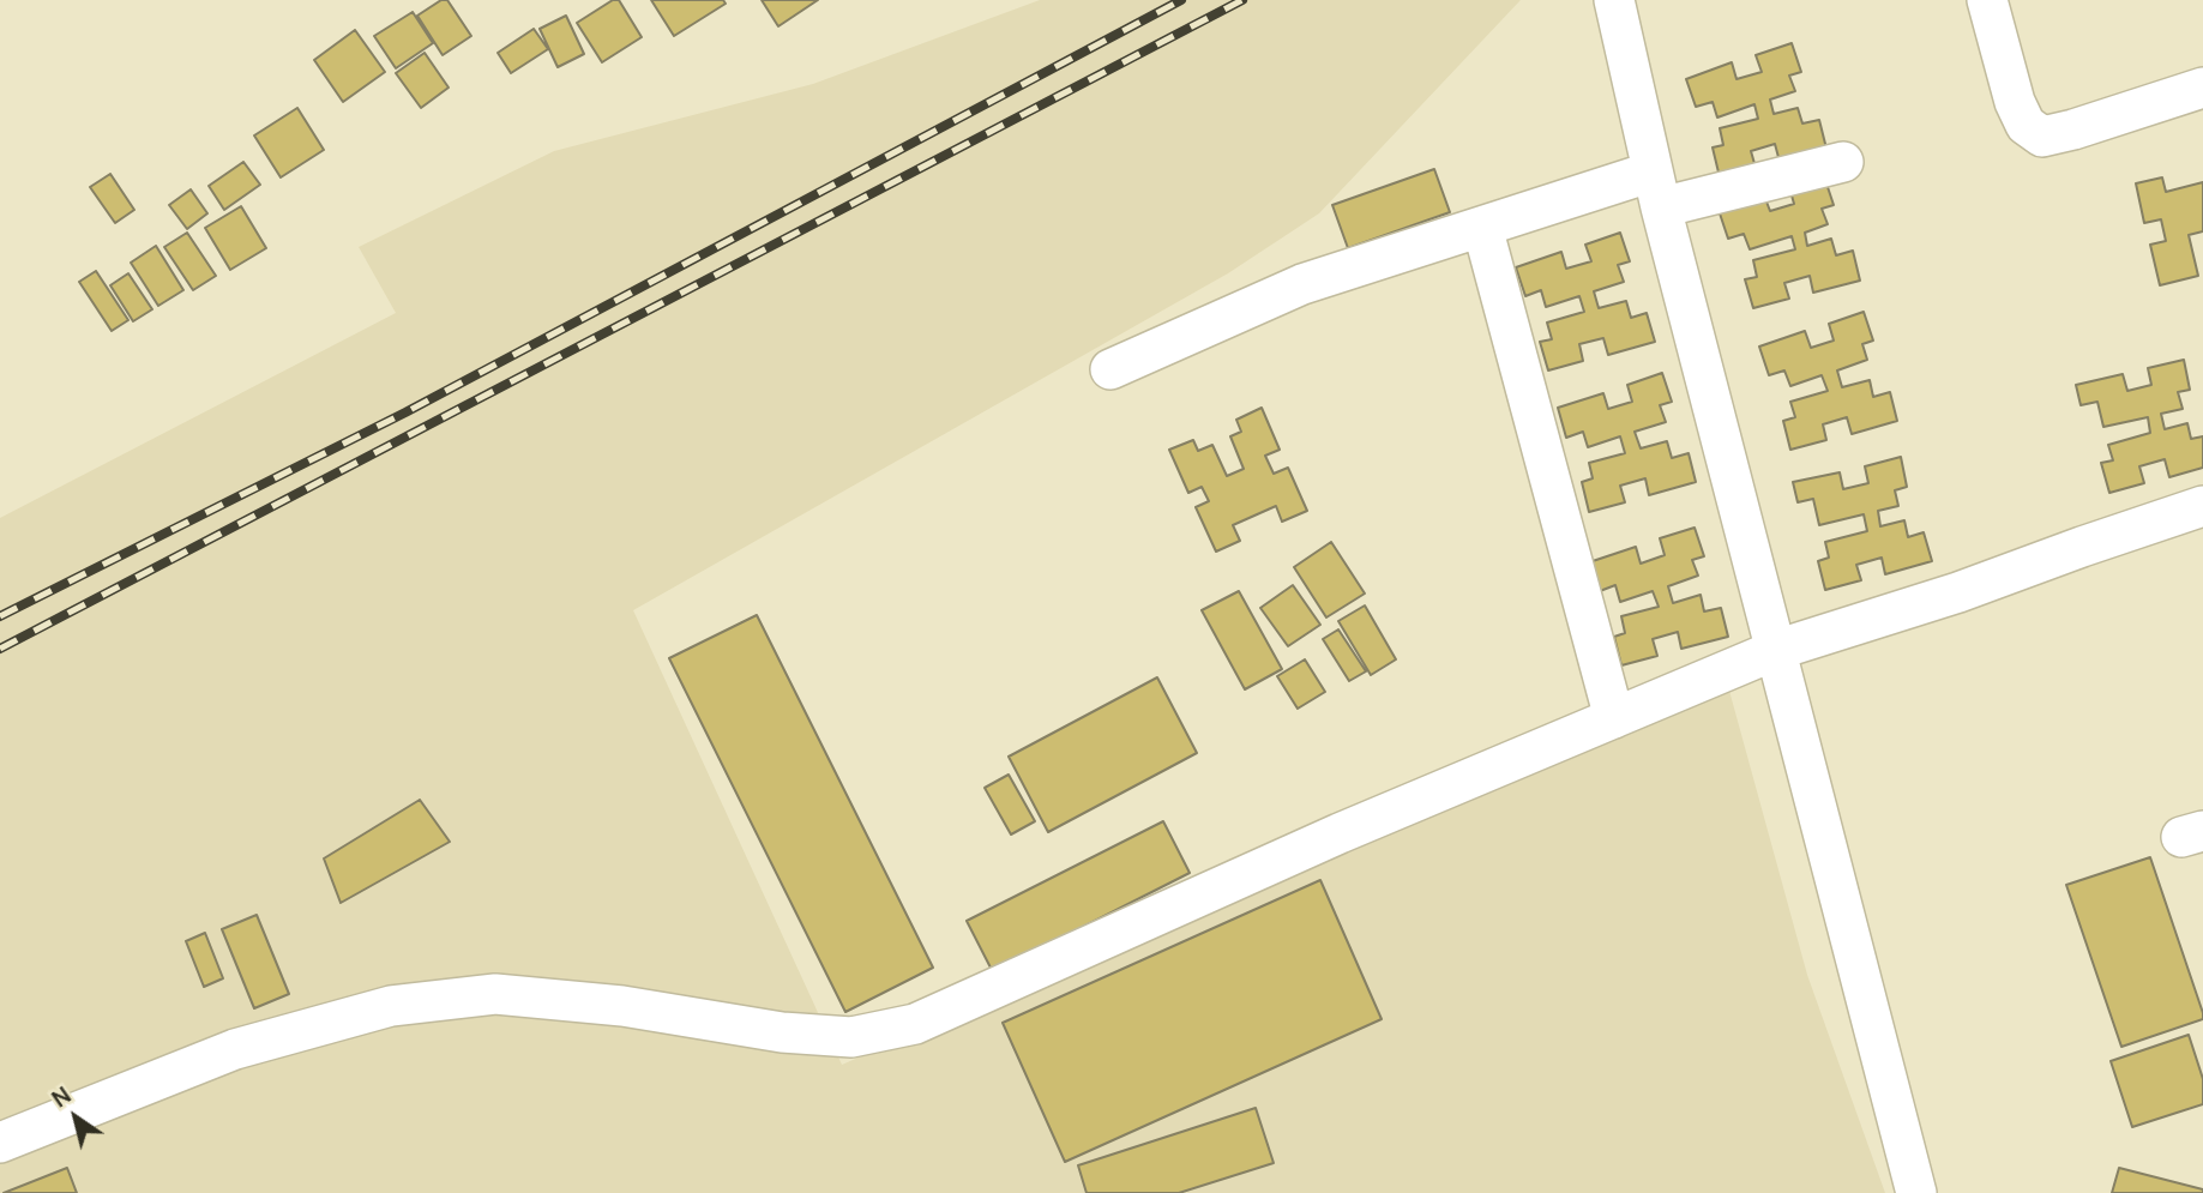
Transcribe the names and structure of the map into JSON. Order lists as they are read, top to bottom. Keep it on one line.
{"north":"top left"}
